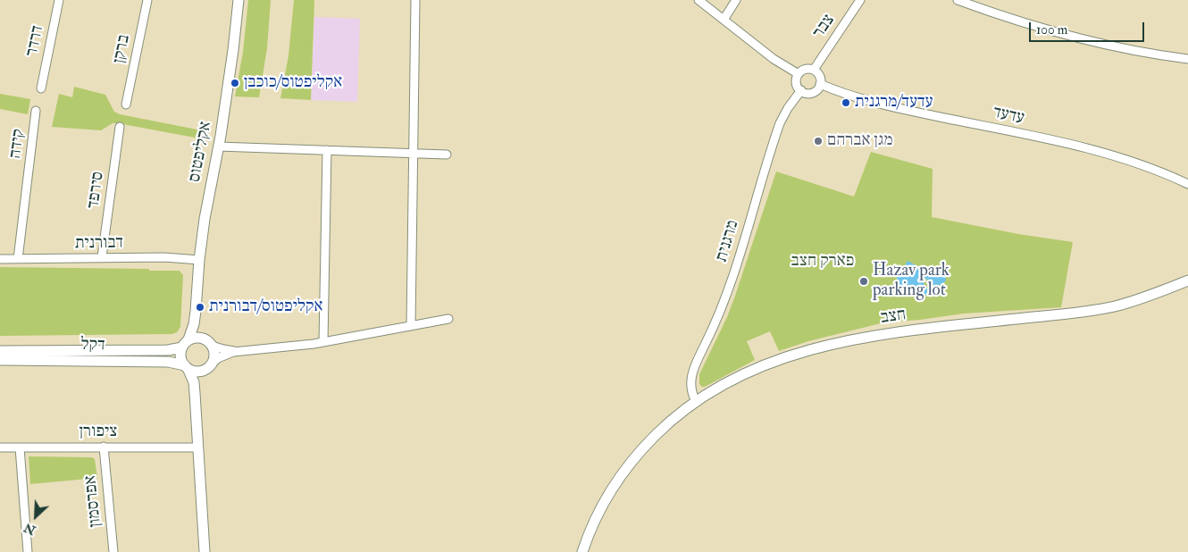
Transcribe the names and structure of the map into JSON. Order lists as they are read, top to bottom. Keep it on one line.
{"streets":{"street":["צבר","דרדר","ברקן","עדעד","קידה","אקליפטוס","סירפד","מרגנית","דבורנית","חצב","דקל","ציפורן","אפרסמון"]},"crossings":[["צבר","עדעד"],["צבר","מרגנית"],["עדעד","מרגנית"],["קידה","דבורנית"],["אקליפטוס","דבורנית"],["אקליפטוס","דקל"],["סירפד","דבורנית"],["מרגנית","חצב"],["ציפורן","אפרסמון"]],"parks":["פארק חצב"],"places":["אקליפטוס/כוכבן","עדעד/מרגנית","מגן אברהם","Hazav park parking lot","אקליפטוס/דבורנית"],"scale_bar":"100 m","north":"bottom left"}
